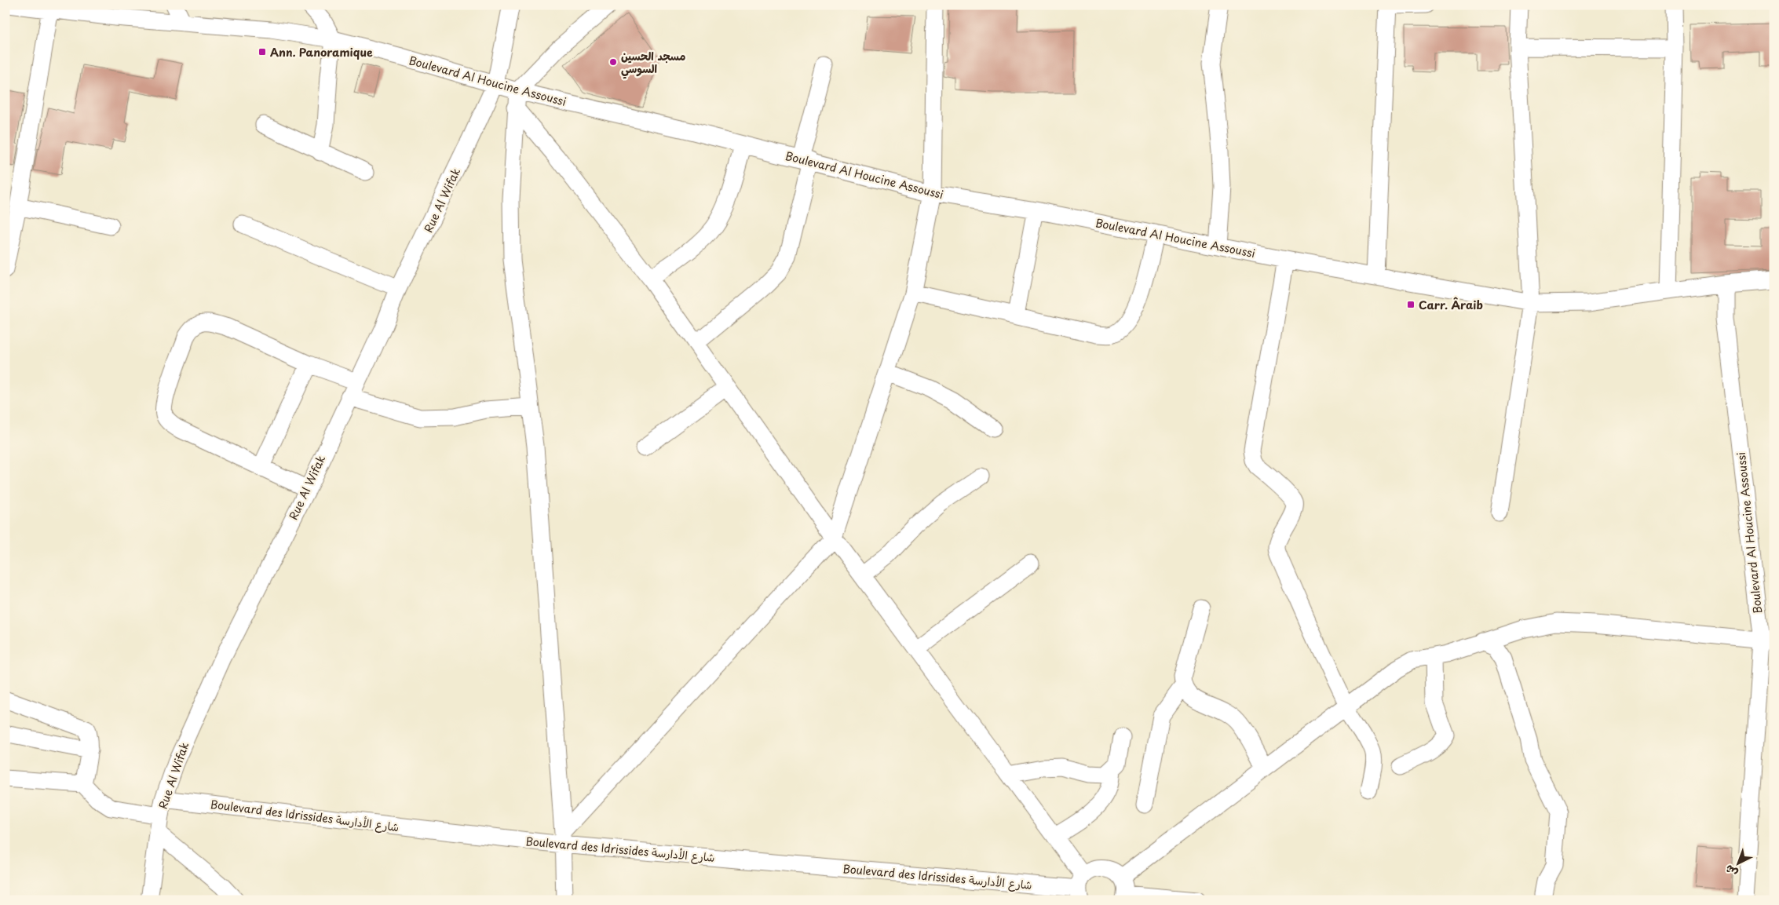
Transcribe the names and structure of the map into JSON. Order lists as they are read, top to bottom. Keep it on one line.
{"streets":{"street":["Boulevard Al Houcine Assoussi","Rue Al Wifak","Boulevard des Idrissides شارع الأدارسة"]},"crossings":[["Boulevard Al Houcine Assoussi","Rue Al Wifak"],["Rue Al Wifak","Boulevard des Idrissides شارع الأدارسة"]],"places":{"transit":["Ann. Panoramique","Carr. Âraib"],"other":["مسجد الحسين السوسي"]},"north":"bottom left"}
